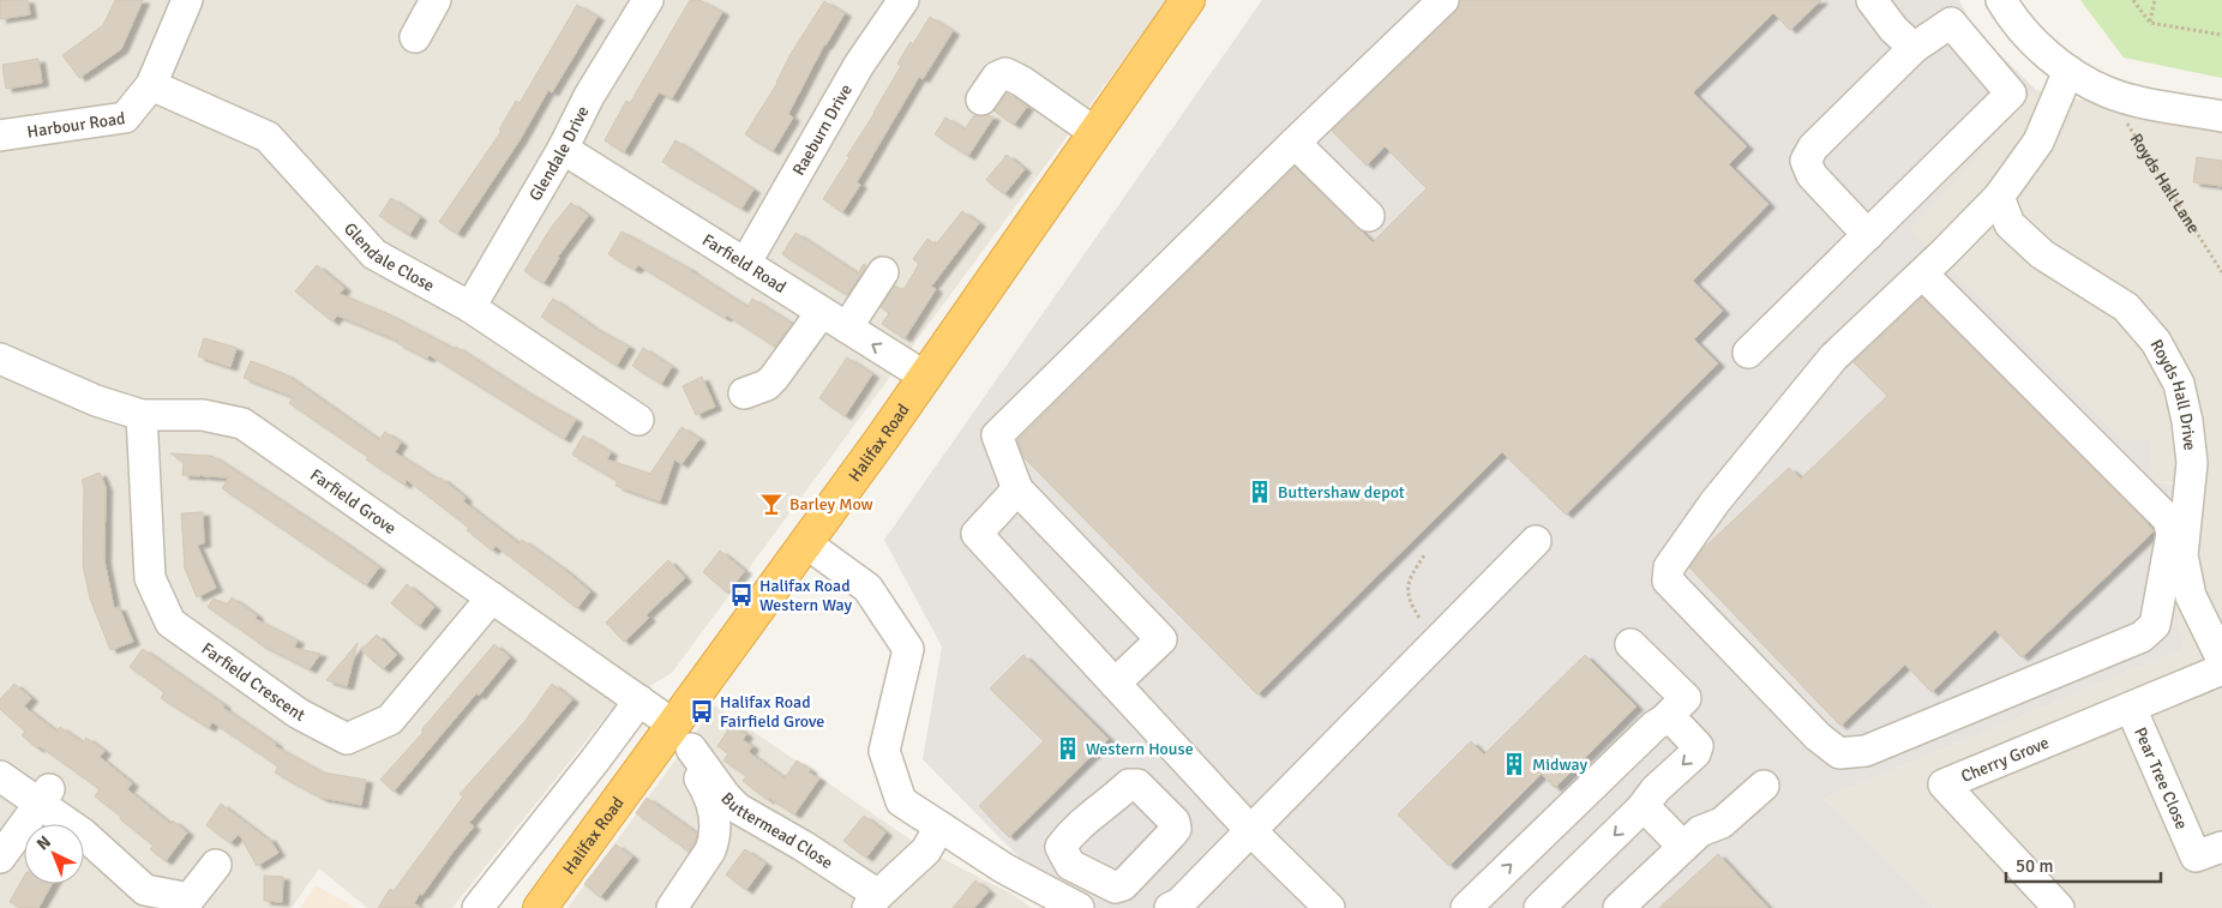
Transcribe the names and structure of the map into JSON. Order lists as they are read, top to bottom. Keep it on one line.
{"streets":{"highway":["Halifax Road"],"street":["Harbour Road","Raeburn Drive","Glendale Drive","Glendale Close","Farfield Road","Royds Hall Drive","Farfield Grove","Farfield Crescent","Cherry Grove","Pear Tree Close","Buttermead Close"],"path":["Royds Hall Lane"]},"crossings":[["Harbour Road","Glendale Close"],["Raeburn Drive","Farfield Road"],["Glendale Drive","Glendale Close"],["Glendale Drive","Farfield Road"],["Farfield Road","Halifax Road"],["Halifax Road","Farfield Grove"],["Halifax Road","Buttermead Close"],["Farfield Grove","Farfield Crescent"],["Farfield Grove","Buttermead Close"],["Cherry Grove","Pear Tree Close"]],"places":{"building":["Buttershaw depot","Western House","Midway"],"bar":["Barley Mow"],"bus stop":["Halifax Road Western Way","Halifax Road Fairfield Grove"]},"scale_bar":"50 m","north":"top left"}
